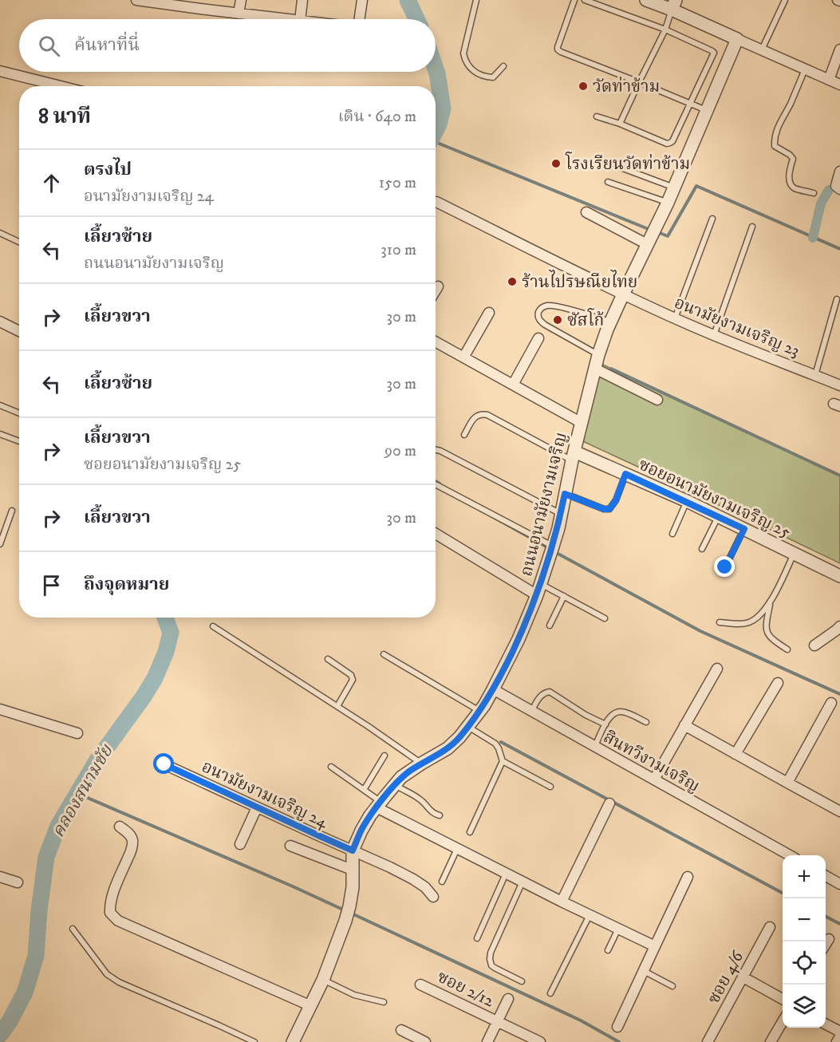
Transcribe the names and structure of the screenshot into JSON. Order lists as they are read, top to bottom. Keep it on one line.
{"streets":{"street":["อนามัยงามเจริญ 23","ซอยอนามัยงามเจริญ 25","ถนนอนามัยงามเจริญ","สินทวีงามเจริญ","อนามัยงามเจริญ 24","ซอย 4/6","ซอย 2/12"]},"crossings":[["อนามัยงามเจริญ 23","ถนนอนามัยงามเจริญ"],["ซอยอนามัยงามเจริญ 25","ถนนอนามัยงามเจริญ"],["ถนนอนามัยงามเจริญ","สินทวีงามเจริญ"],["ถนนอนามัยงามเจริญ","อนามัยงามเจริญ 24"]],"water":["คลองสนามชัย"],"places":["วัดท่าข้าม","โรงเรียนวัดท่าข้าม","ร้านไปรษณียไทย","ซัสโก้"],"page":{"search":"ค้นหาที่นี่","heading":["8 นาที","เดิน · 640 m"],"list":[["ตรงไป","อนามัยงามเจริญ 24","150 m"],["เลี้ยวซ้าย","ถนนอนามัยงามเจริญ","310 m"],["เลี้ยวขวา","30 m"],["เลี้ยวซ้าย","30 m"],["เลี้ยวขวา","ซอยอนามัยงามเจริญ 25","90 m"],["เลี้ยวขวา","30 m"],"ถึงจุดหมาย"],"map_buttons":["+","−"]}}
